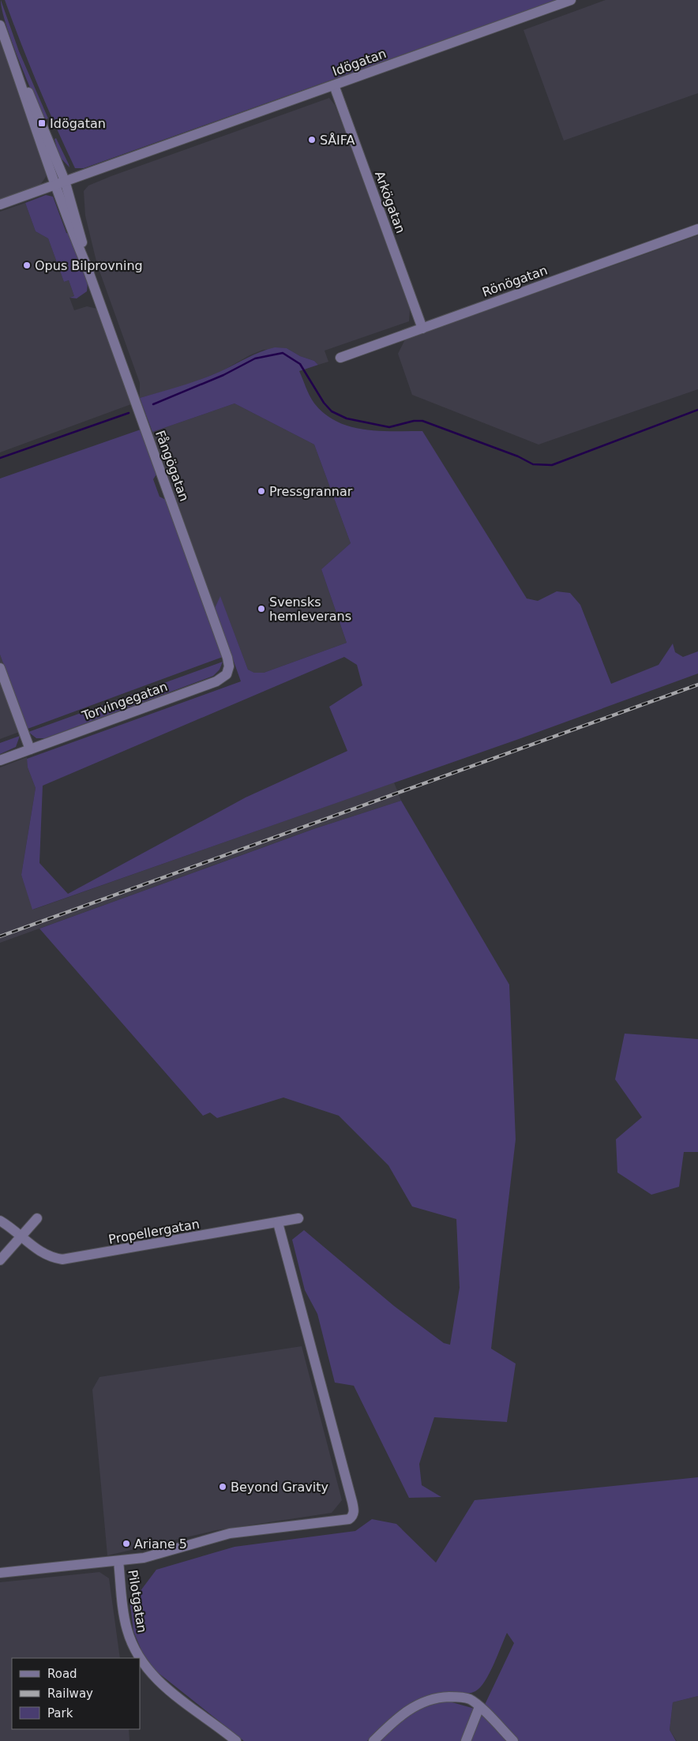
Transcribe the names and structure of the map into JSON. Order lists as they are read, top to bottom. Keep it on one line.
{"streets":{"street":["Idögatan","Arkögatan","Rönögatan","Fångögatan","Torvingegatan","Propellergatan","Pilotgatan"]},"crossings":[["Idögatan","Arkögatan"],["Idögatan","Fångögatan"],["Arkögatan","Rönögatan"],["Fångögatan","Torvingegatan"]],"places":{"transit":["Idögatan"],"other":["SÅIFA","Opus Bilprovning","Pressgrannar","Svensks hemleverans","Beyond Gravity","Ariane 5"]},"legend":["Road","Railway","Park"]}
